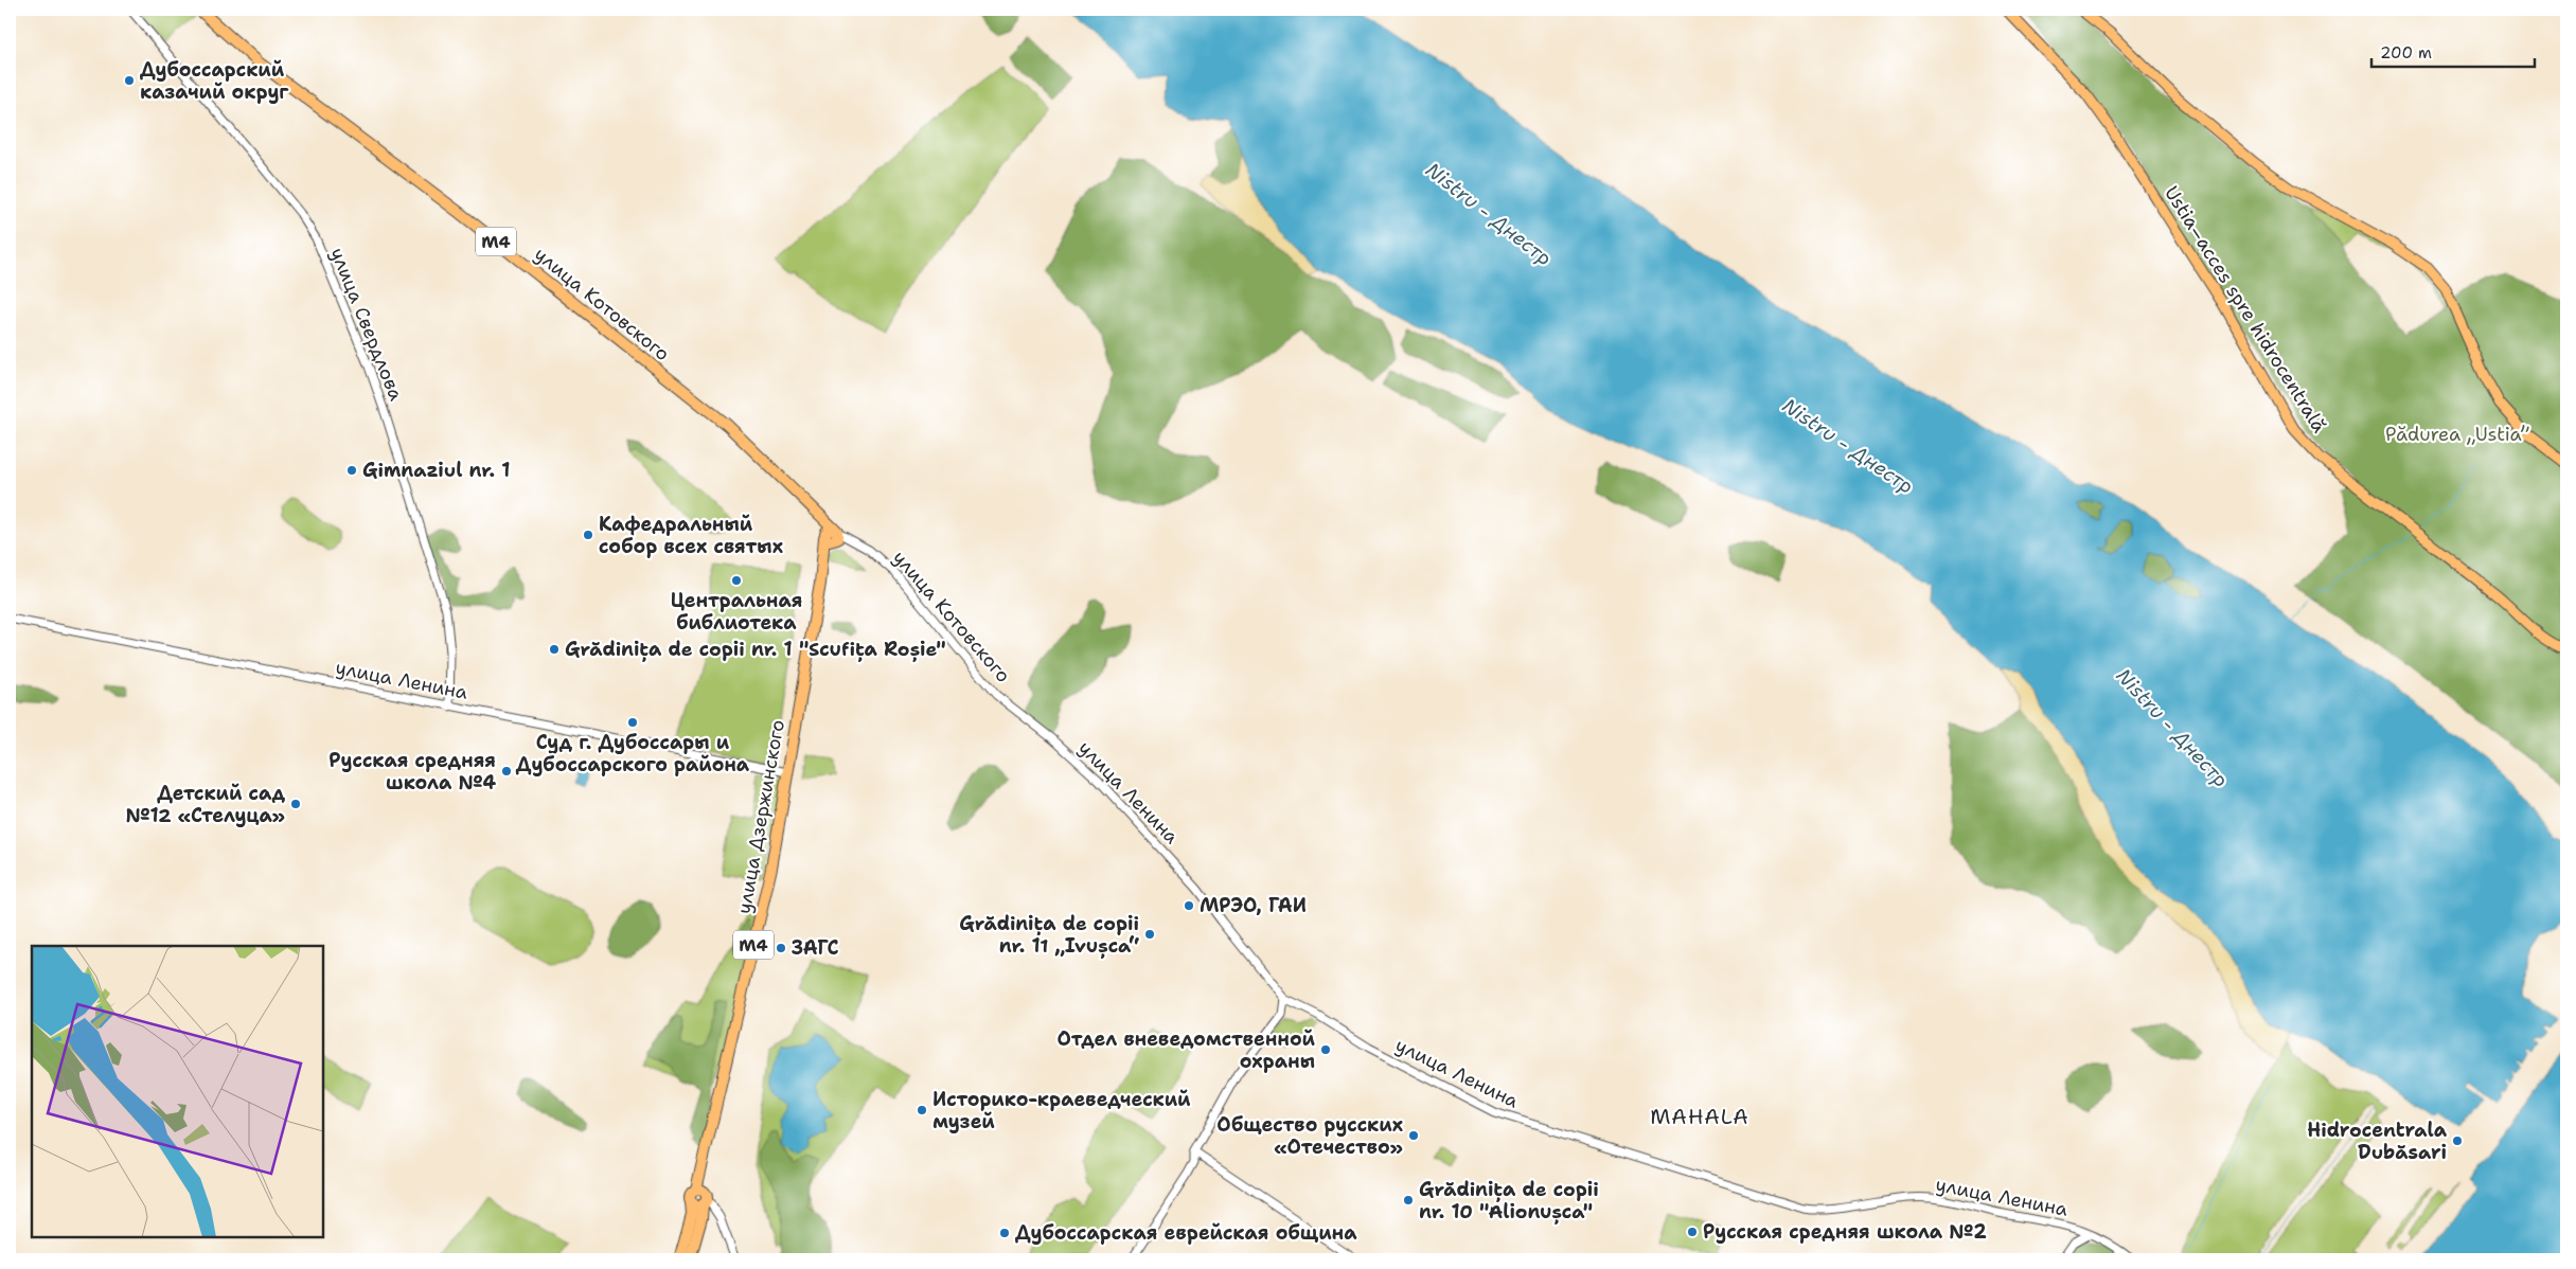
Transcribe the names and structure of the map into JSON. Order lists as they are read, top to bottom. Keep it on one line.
{"streets":{"highway":["M4","улица Котовского","улица Дзержинского"],"main road":["Ustia–acces spre hidrocentrală"],"street":["улица Свердлова","улица Ленина"]},"crossings":[["улица Котовского","улица Ленина"],["улица Котовского","улица Дзержинского"],["улица Свердлова","улица Ленина"],["улица Ленина","улица Дзержинского"]],"districts":["MAHALA"],"water":["Nistru - Днестр"],"parks":["Pădurea „Ustia”"],"places":["Дубоссарский казачий округ","Gimnaziul nr. 1","Кафедральный собор всех святых","Центральная библиотека","Grădinița de copii nr. 1 \"Scufița Roșie\"","Суд г. Дубоссары и Дубоссарского района","Русская средняя школа №4","Детский сад №12 «Стелуца»","МРЭО, ГАИ","Grădinița de copii nr. 11 „Ivușca“","ЗАГС","Отдел вневедомственной охраны","Историко-краеведческий музей","Общество русских «Отечество»","Hidrocentrala Dubăsari","Grădinița de copii nr. 10 \"Alionușca\"","Русская средняя школа №2","Дубоссарская еврейская община"],"scale_bar":"200 m"}
